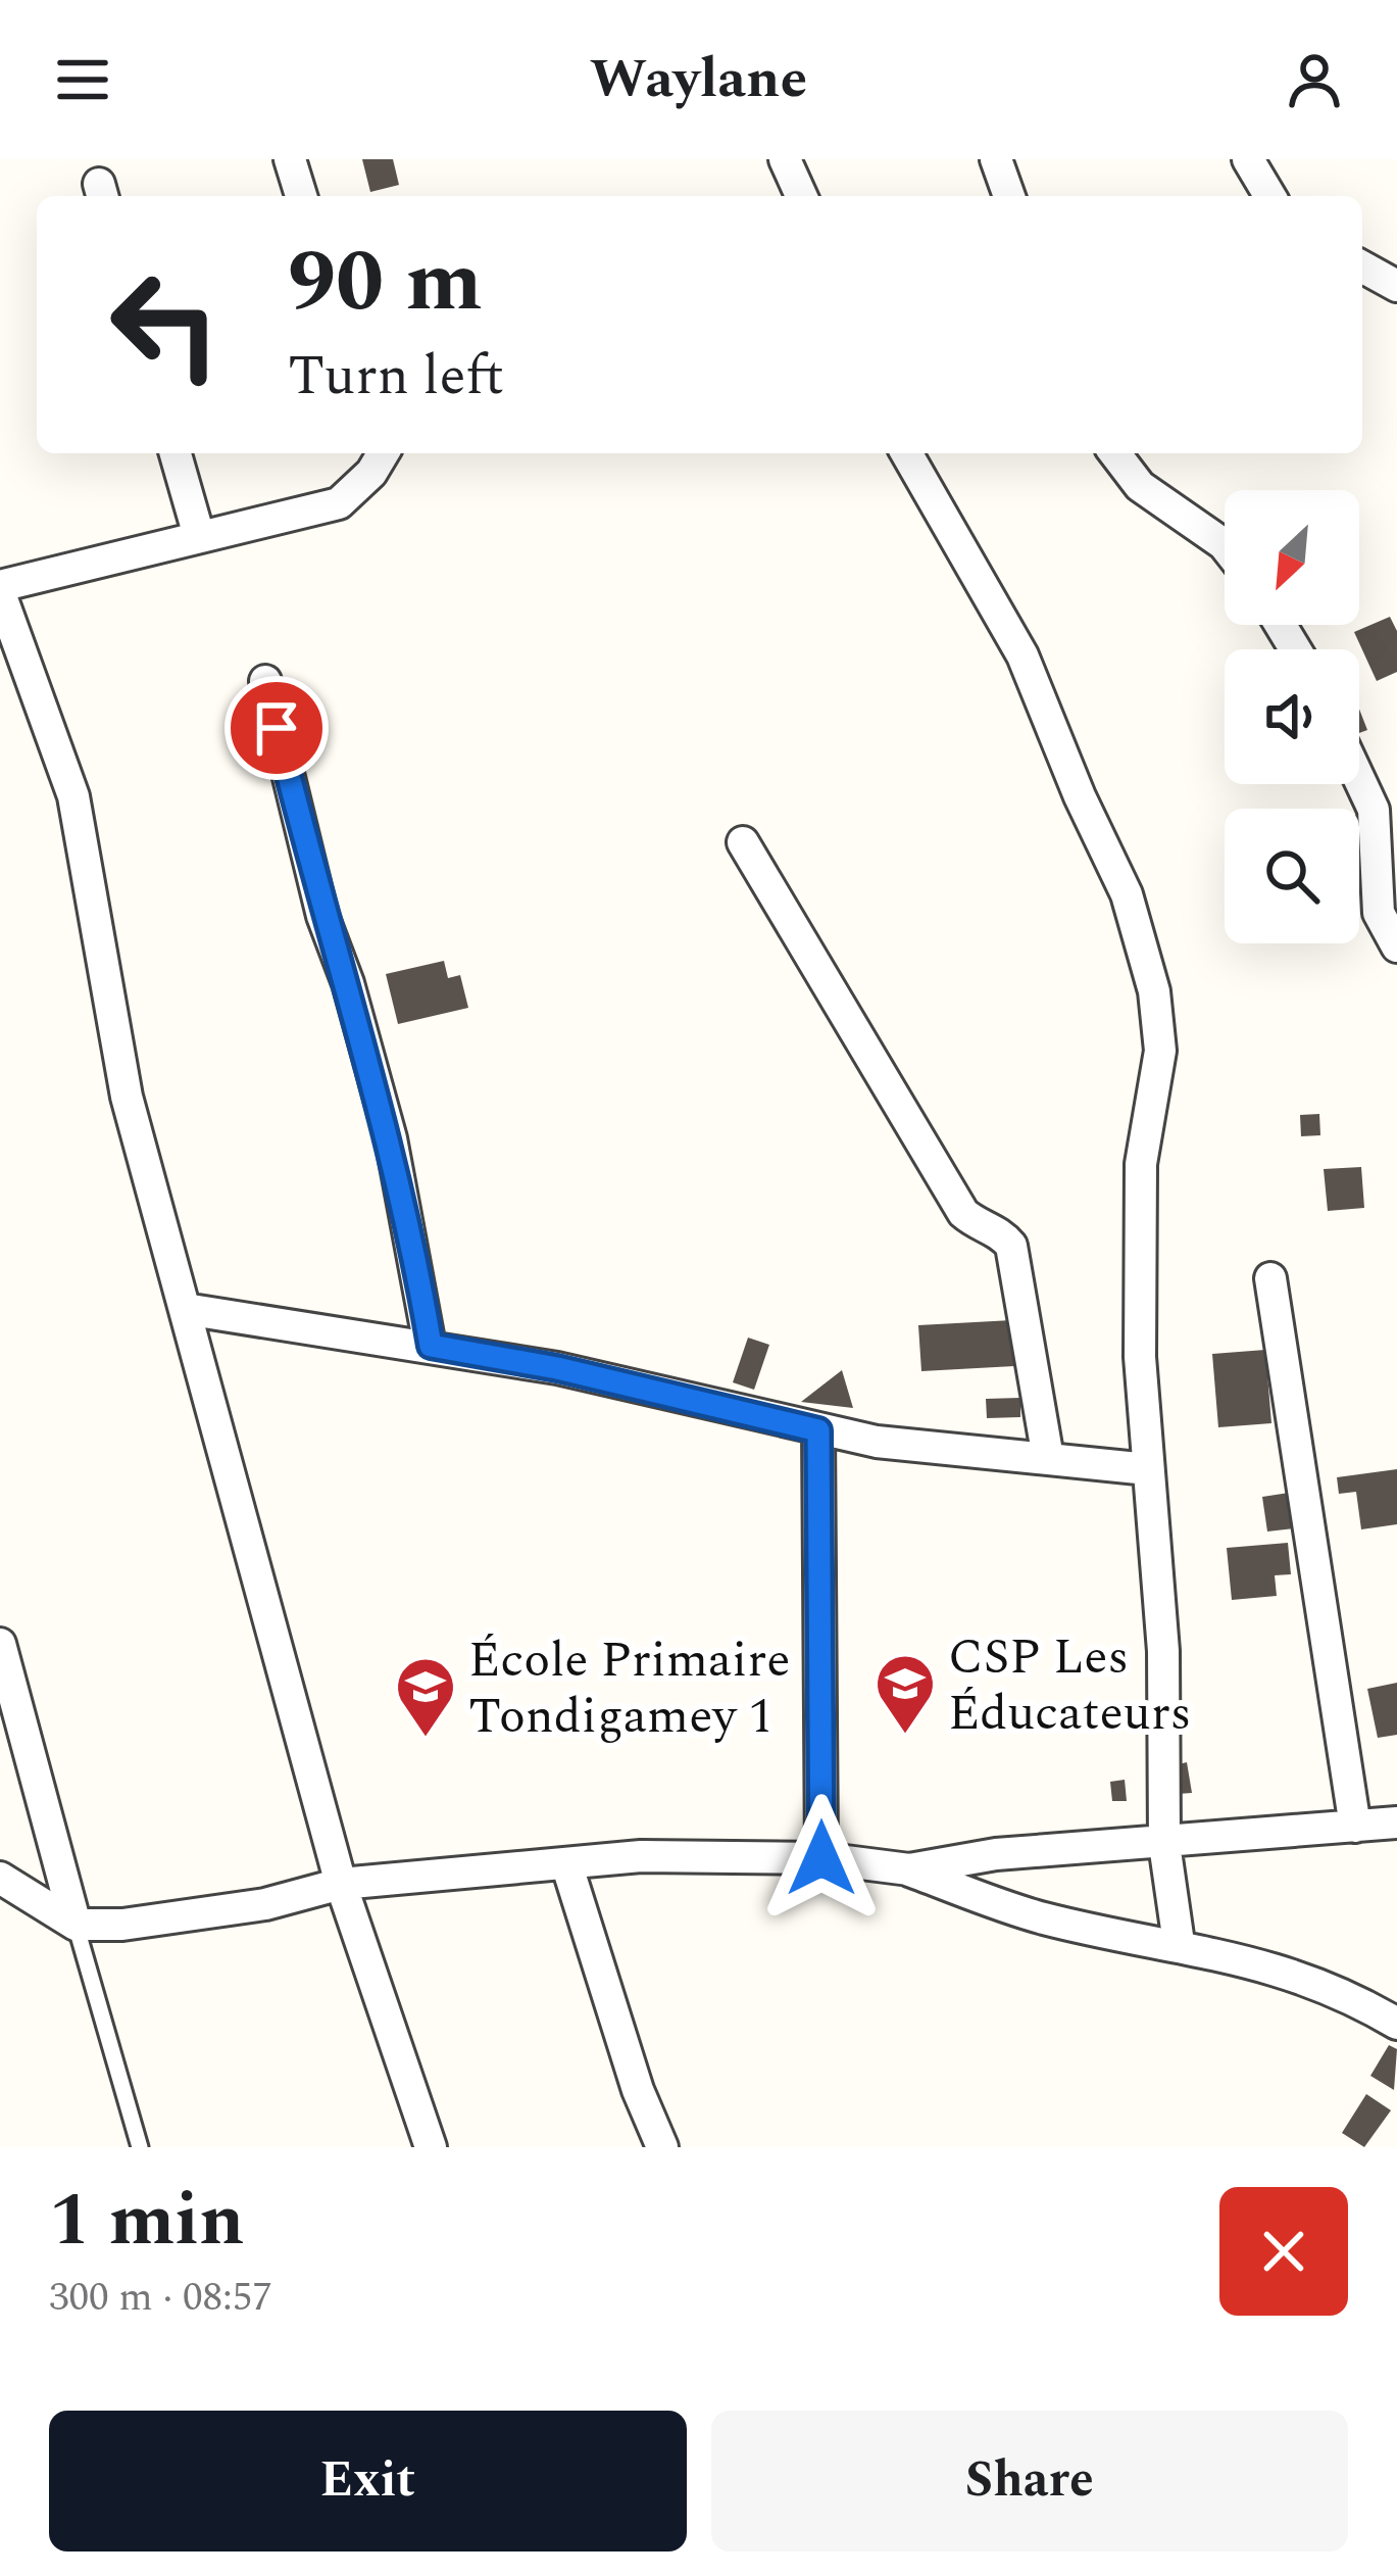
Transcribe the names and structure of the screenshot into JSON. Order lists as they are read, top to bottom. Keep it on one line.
{"places":{"school or university":["CSP Les Éducateurs","École Primaire Tondigamey 1"]},"north":"bottom left","page":{"header":"Waylane","turn":["90 m","Turn left"],"heading":["1 min","300 m · 08:57"],"buttons":["Exit","Share"]}}
